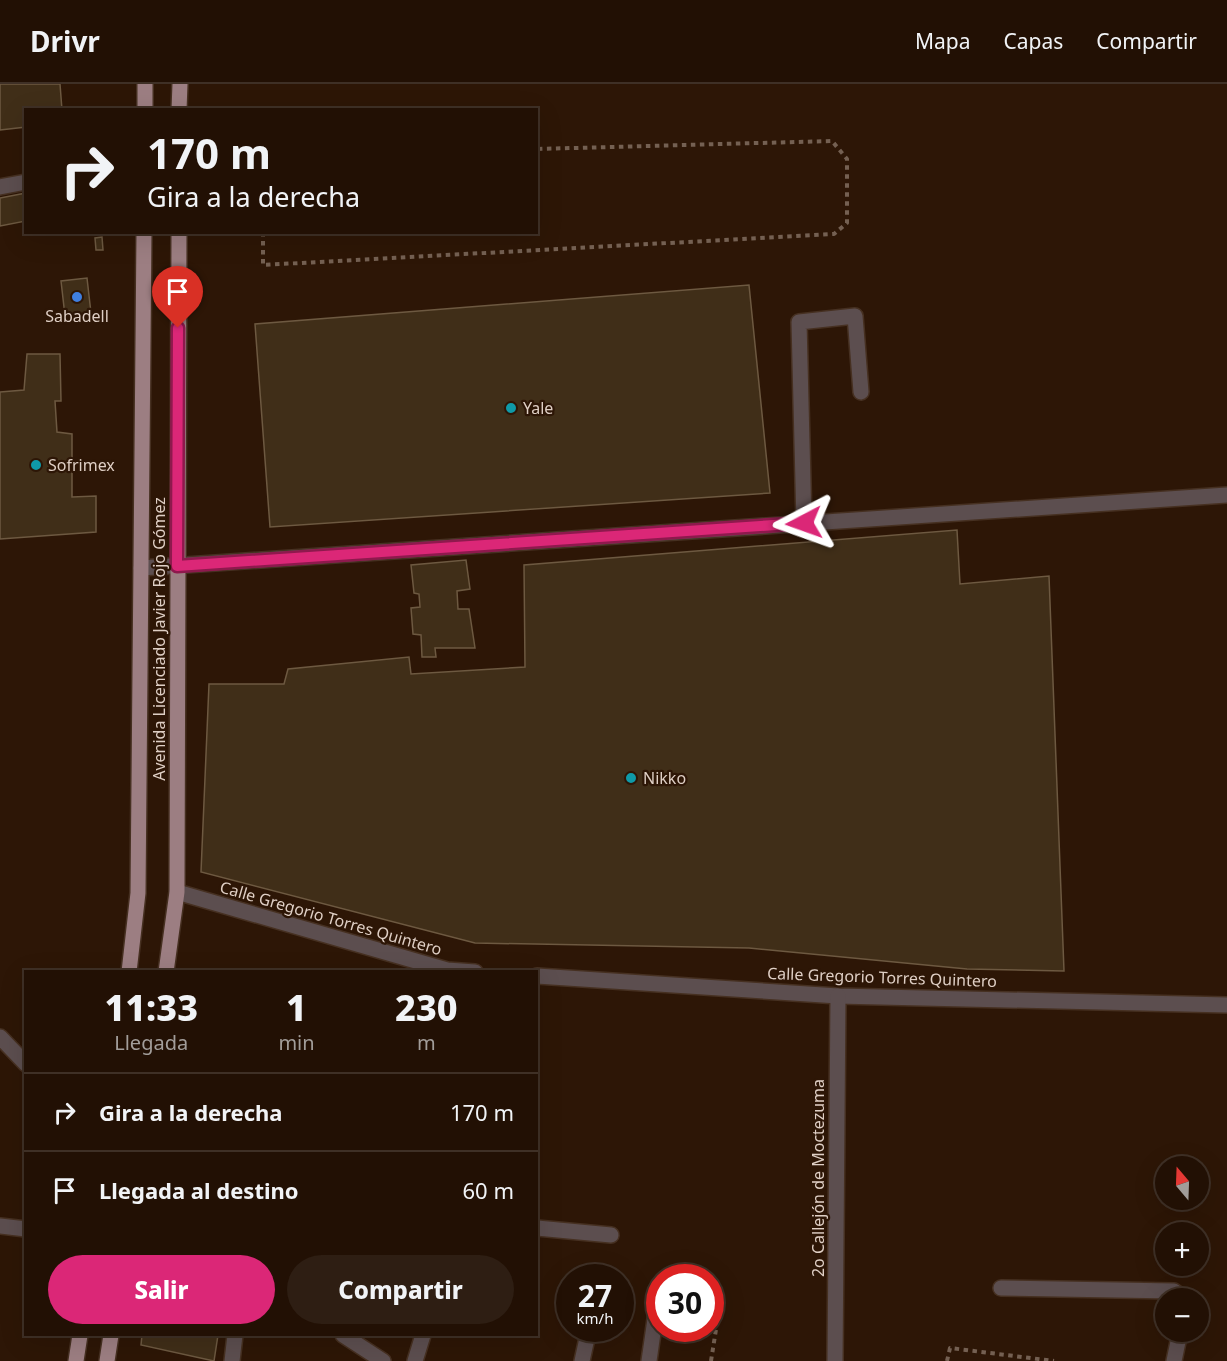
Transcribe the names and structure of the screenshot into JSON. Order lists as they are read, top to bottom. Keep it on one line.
{"streets":{"main road":["Avenida Licenciado Javier Rojo Gómez"],"street":["Calle Gregorio Torres Quintero","2o Callejón de Moctezuma"]},"crossings":[["Avenida Licenciado Javier Rojo Gómez","Calle Gregorio Torres Quintero"],["Calle Gregorio Torres Quintero","2o Callejón de Moctezuma"]],"places":["Sabadell","Yale","Sofrimex","Nikko"],"north":"top","page":{"header":"Drivr","nav":["Mapa","Capas","Compartir"],"turn":["170 m","Gira a la derecha"],"eta":["11:33","Llegada","1","min","230","m"],"list":[{"name":"Gira a la derecha","value":"170 m"},{"name":"Llegada al destino","value":"60 m"}],"map_buttons":["+","−"],"buttons":["Salir","Compartir"],"speed":"27 km/h","limit":"30"}}
